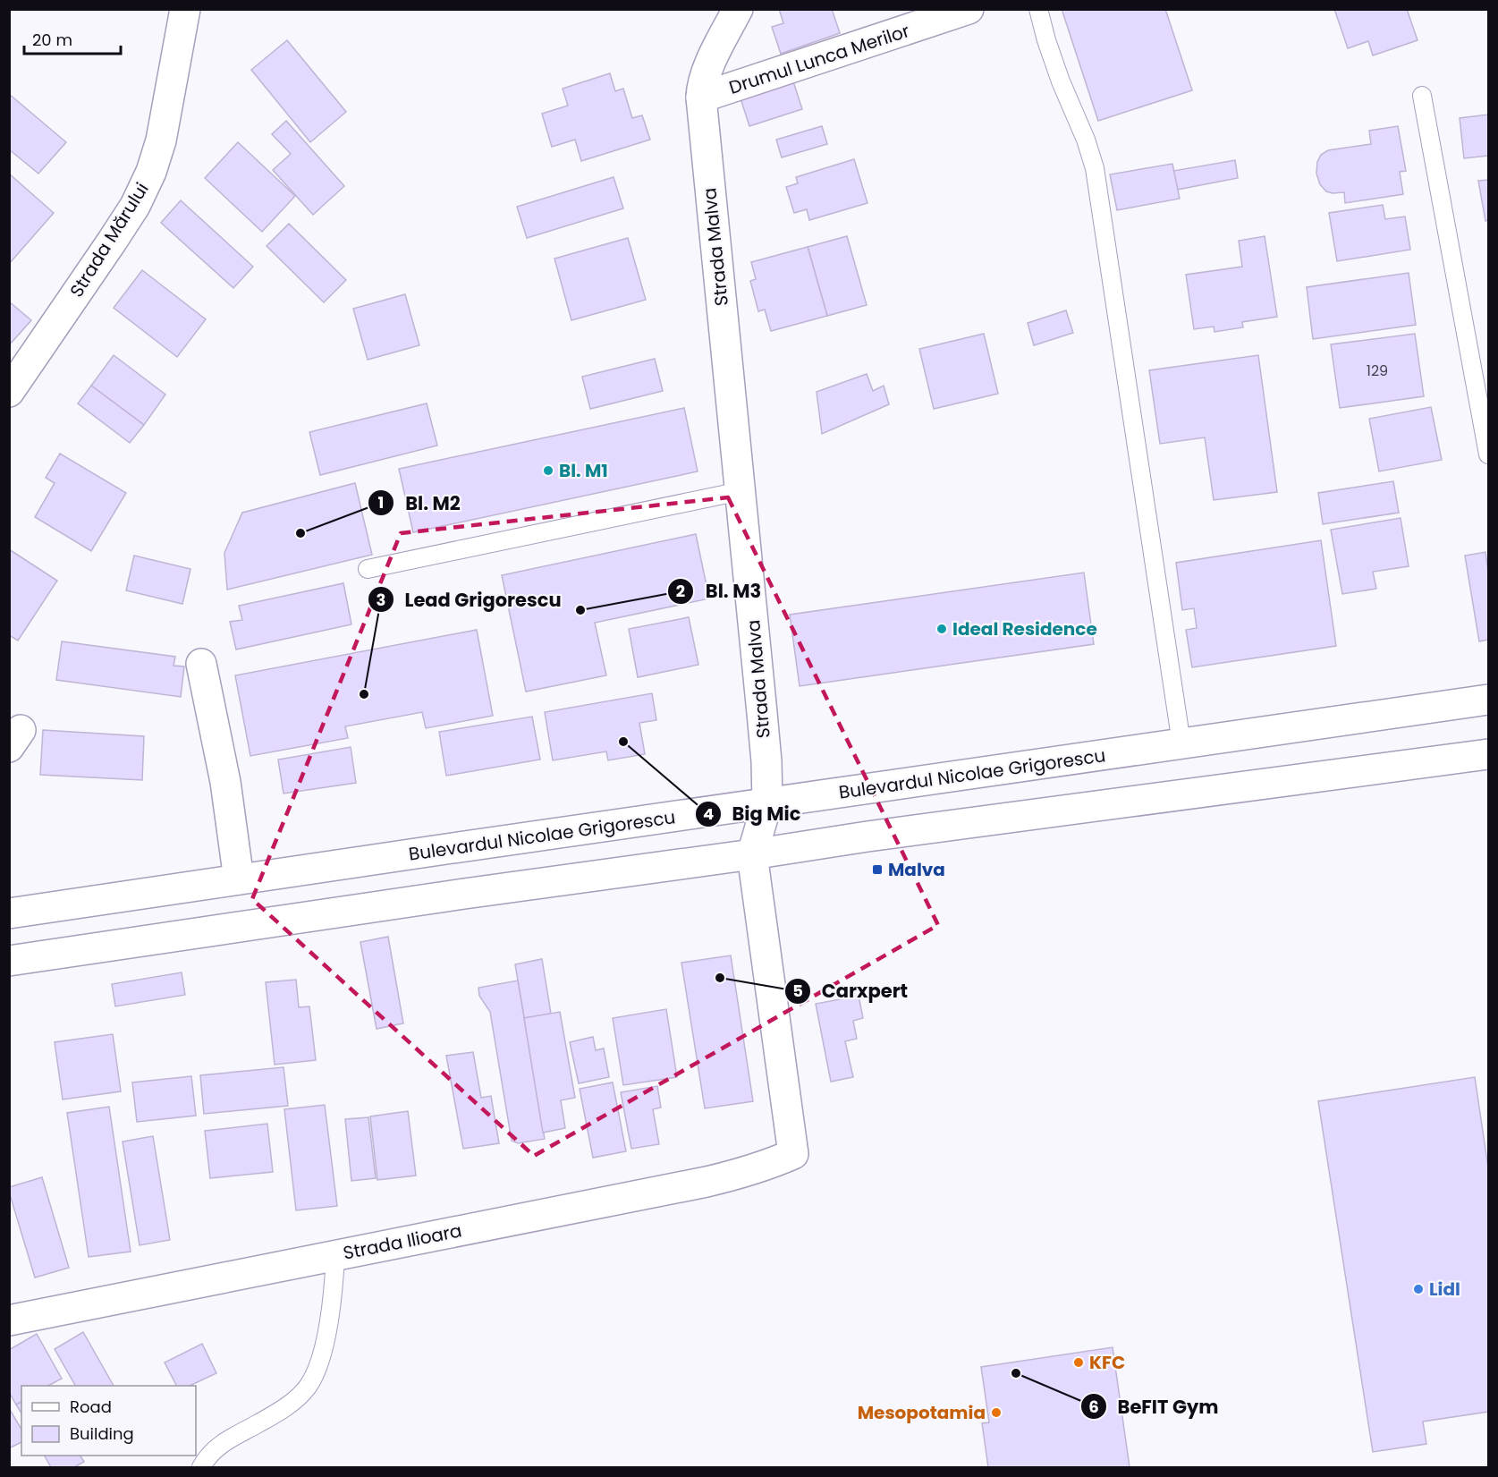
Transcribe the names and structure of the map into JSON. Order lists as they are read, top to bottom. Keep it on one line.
{"streets":{"main road":["Drumul Lunca Merilor","Strada Mărului","Strada Malva","Bulevardul Nicolae Grigorescu","Strada Ilioara"]},"crossings":[["Drumul Lunca Merilor","Strada Malva"],["Strada Malva","Bulevardul Nicolae Grigorescu"],["Strada Malva","Strada Ilioara"]],"places":{"other":["Bl. M1","Bl. M2","Bl. M3","Ideal Residence","Lead Grigorescu","Big Mic","Carxpert","Lidl","KFC","BeFIT Gym","Mesopotamia"],"transit":["Malva"]},"house_numbers":["129"],"legend":["Road","Building"],"scale_bar":"20 m"}
